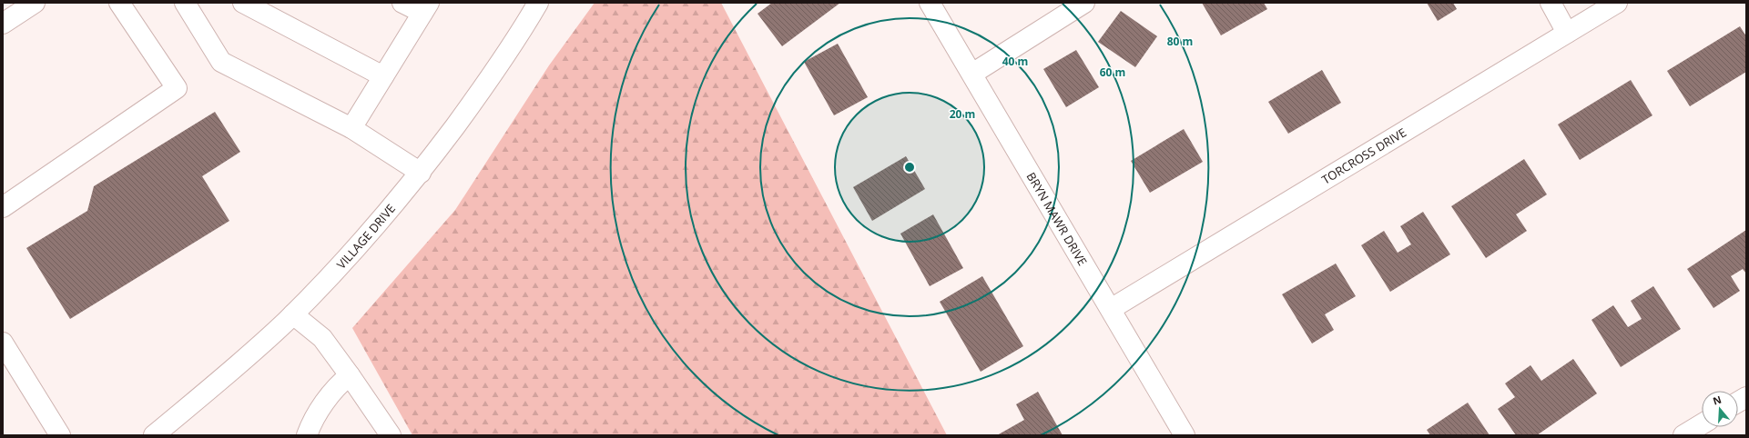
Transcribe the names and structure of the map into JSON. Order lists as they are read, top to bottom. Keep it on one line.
{"streets":{"street":["TORCROSS DRIVE","BRYN MAWR DRIVE","VILLAGE DRIVE"]},"crossings":[["TORCROSS DRIVE","BRYN MAWR DRIVE"]],"north":"top","rings":["80 m","40 m","60 m","20 m"]}
